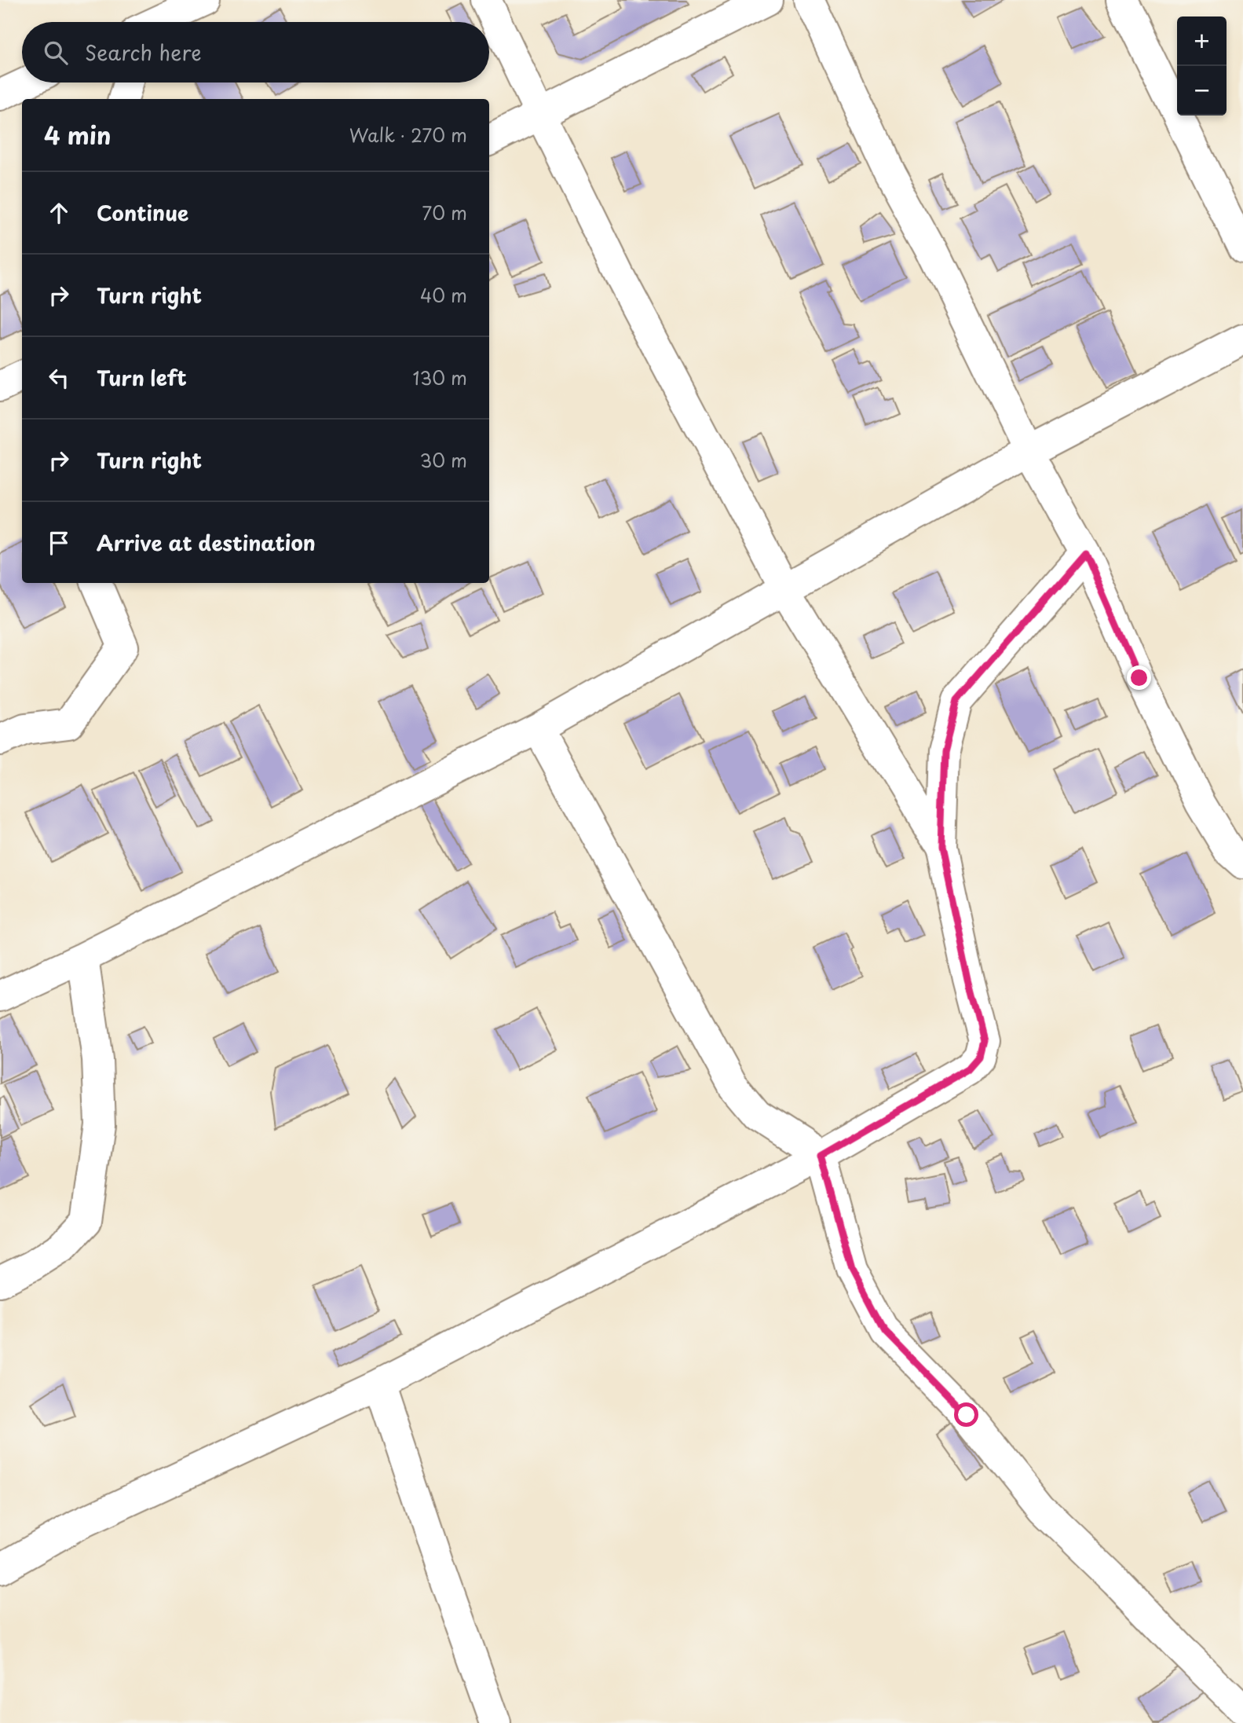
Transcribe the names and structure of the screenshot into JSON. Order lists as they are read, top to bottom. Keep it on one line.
{"page":{"map_buttons":["+","−"],"search":"Search here","heading":["4 min","Walk · 270 m"],"list":[["Continue","70 m"],["Turn right","40 m"],["Turn left","130 m"],["Turn right","30 m"],"Arrive at destination"]}}
